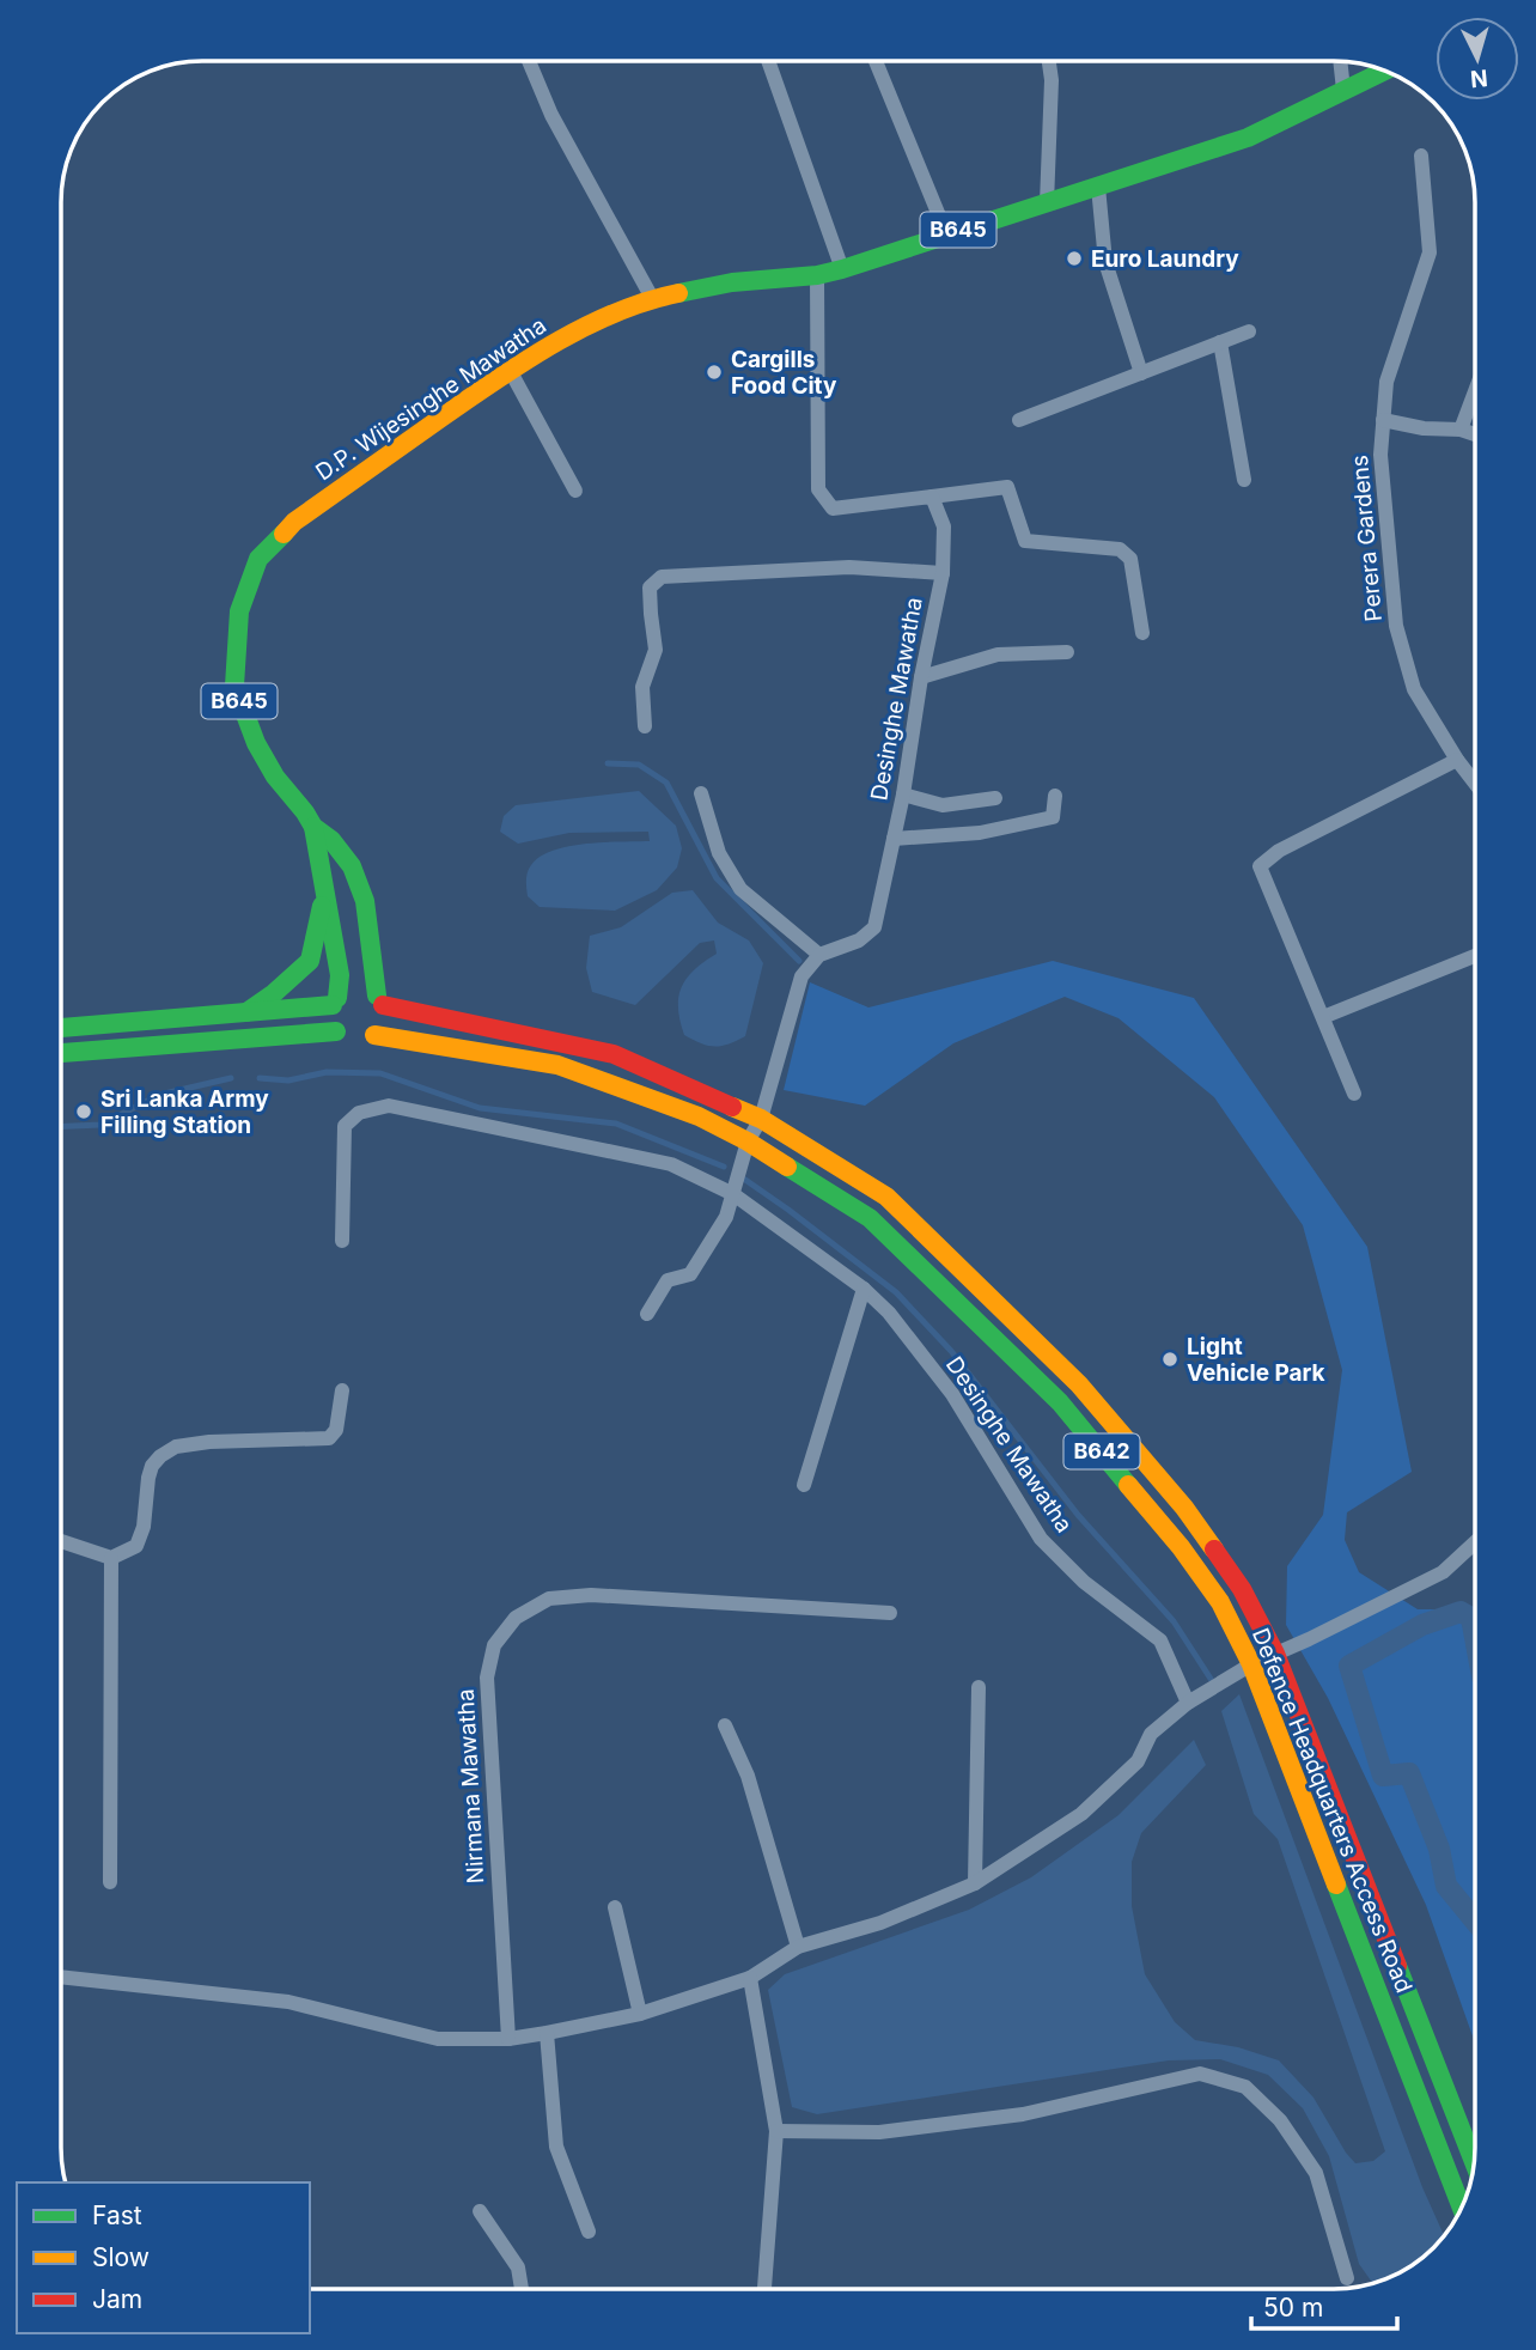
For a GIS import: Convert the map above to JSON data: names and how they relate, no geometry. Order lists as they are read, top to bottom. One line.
{"streets":{"main road":["B645","D.P. Wijesinghe Mawatha","B642","Defence Headquarters Access Road"],"street":["Perera Gardens","Desinghe Mawatha","Nirmana Mawatha"]},"crossings":[["D.P. Wijesinghe Mawatha","Defence Headquarters Access Road"]],"places":["Euro Laundry","Cargills Food City","Sri Lanka Army Filling Station","Light Vehicle Park"],"legend":["Fast","Slow","Jam"],"scale_bar":"50 m","north":"bottom"}
